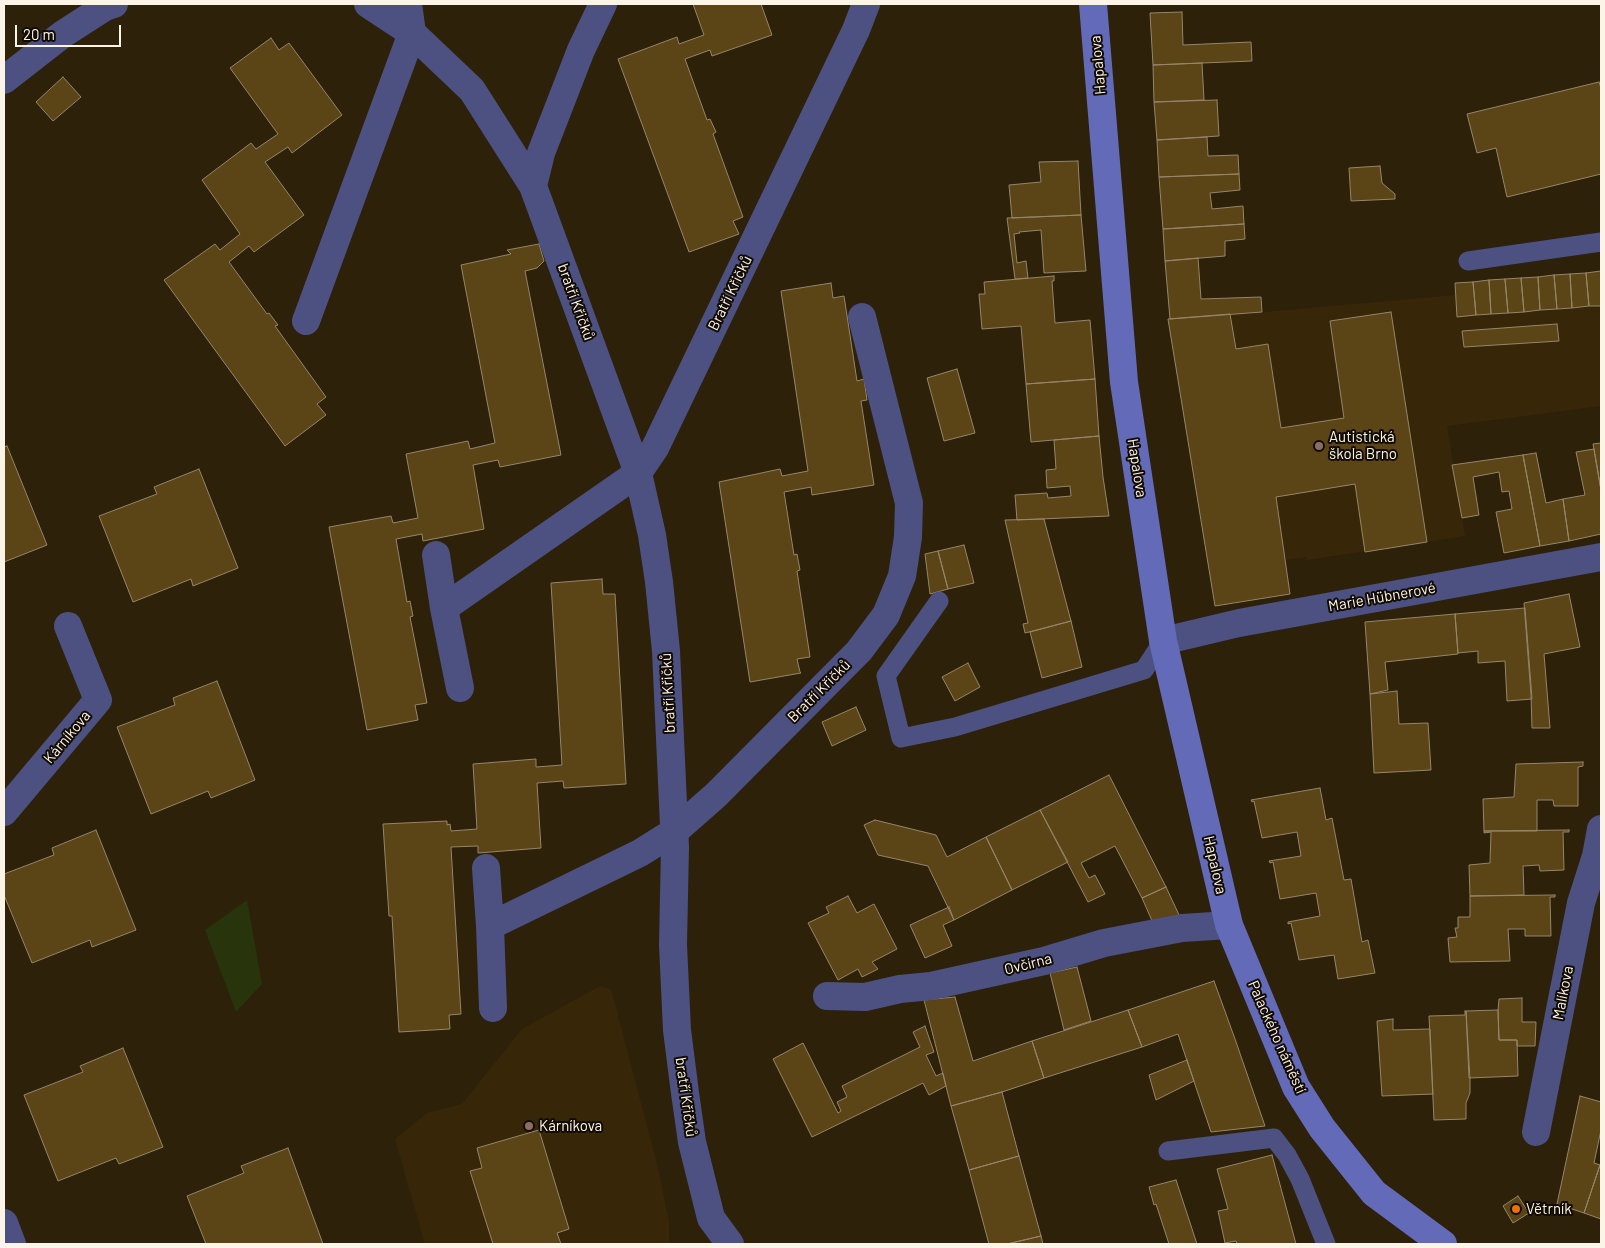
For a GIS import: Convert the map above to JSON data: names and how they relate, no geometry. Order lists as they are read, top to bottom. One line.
{"streets":{"street":["Hapalova","Bratří Křičků","bratří Křičků","Marie Hübnerové","Kárníkova","Ovčírna","Malíkova","Palackého náměstí"]},"crossings":[["Hapalova","Marie Hübnerové"],["Hapalova","Ovčírna"],["Hapalova","Palackého náměstí"],["Bratří Křičků","bratří Křičků"],["Ovčírna","Palackého náměstí"]],"places":["Autistická škola Brno","Kárníkova","Větrník"],"scale_bar":"20 m"}
